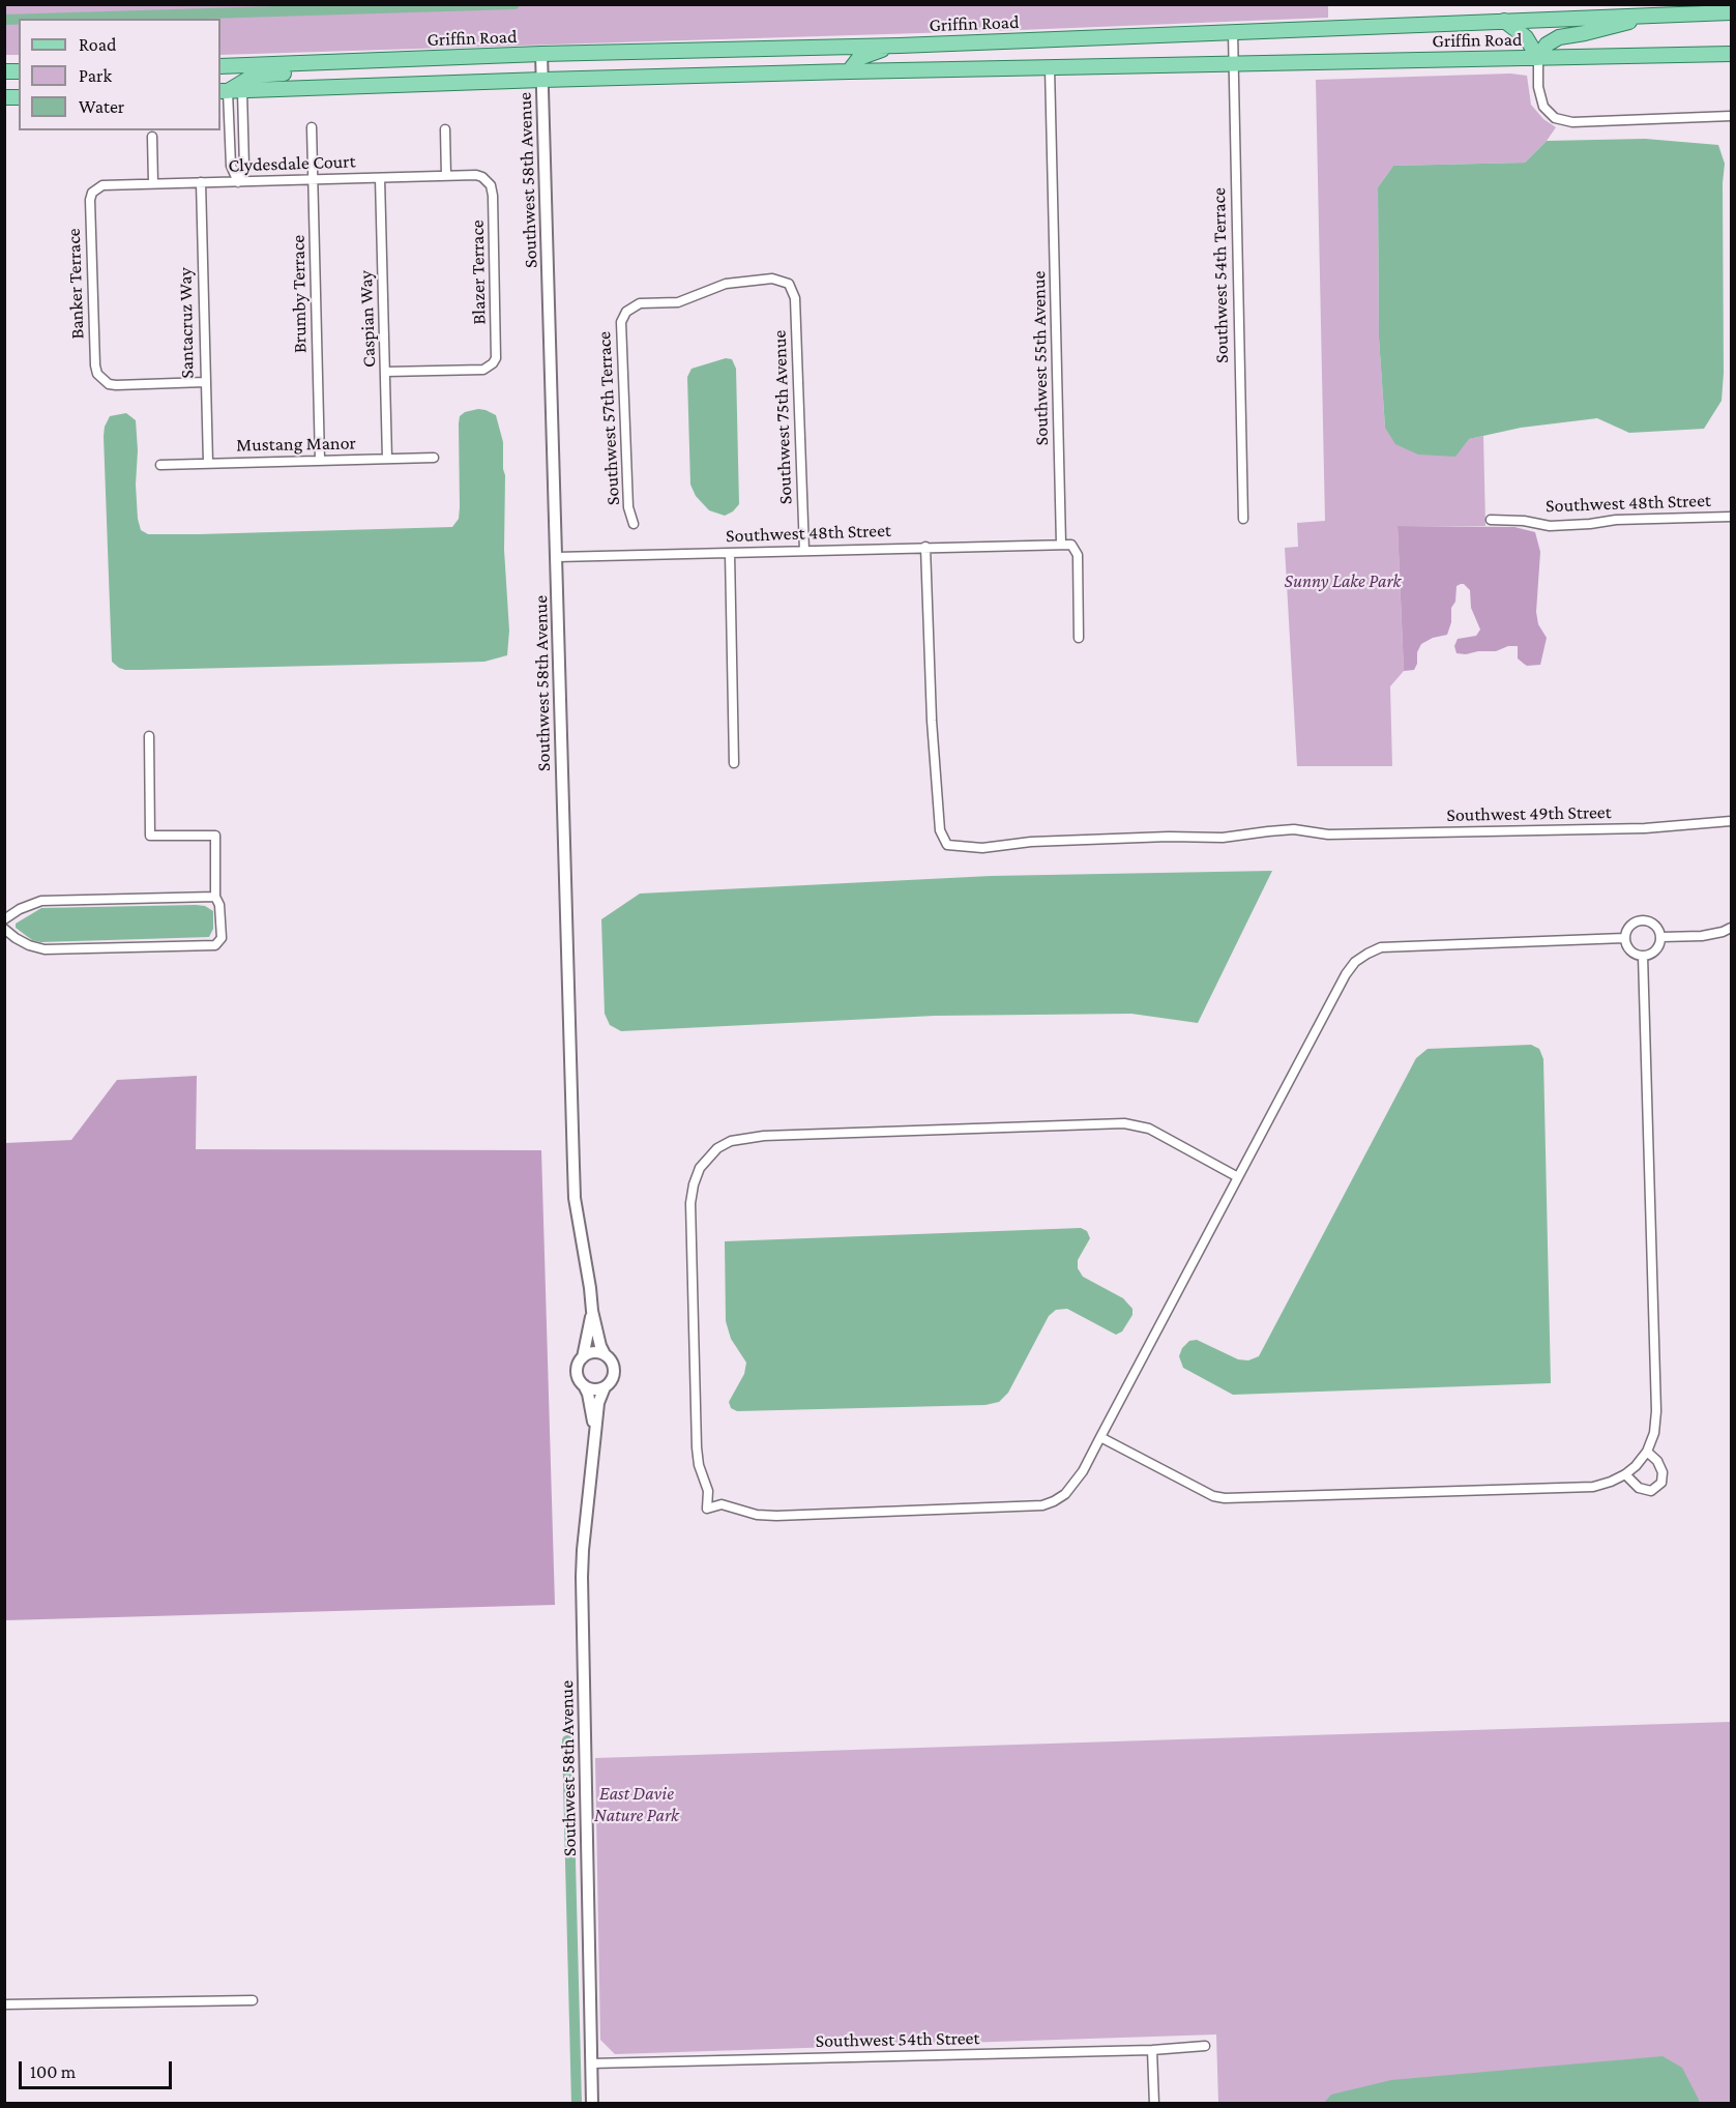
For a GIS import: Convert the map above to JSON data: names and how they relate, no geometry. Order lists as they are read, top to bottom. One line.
{"streets":{"main road":["Griffin Road"],"street":["Clydesdale Court","Southwest 58th Avenue","Blazer Terrace","Southwest 54th Terrace","Banker Terrace","Brumby Terrace","Caspian Way","Santacruz Way","Southwest 55th Avenue","Southwest 75th Avenue","Southwest 57th Terrace","Mustang Manor","Southwest 48th Street","Southwest 49th Street","Southwest 54th Street"]},"crossings":[["Griffin Road","Southwest 58th Avenue"],["Griffin Road","Southwest 54th Terrace"],["Griffin Road","Southwest 55th Avenue"],["Clydesdale Court","Blazer Terrace"],["Clydesdale Court","Banker Terrace"],["Clydesdale Court","Brumby Terrace"],["Clydesdale Court","Caspian Way"],["Clydesdale Court","Santacruz Way"],["Southwest 58th Avenue","Southwest 48th Street"],["Southwest 58th Avenue","Southwest 54th Street"],["Blazer Terrace","Caspian Way"],["Banker Terrace","Santacruz Way"],["Brumby Terrace","Mustang Manor"],["Caspian Way","Mustang Manor"],["Santacruz Way","Mustang Manor"],["Southwest 55th Avenue","Southwest 48th Street"],["Southwest 75th Avenue","Southwest 57th Terrace"],["Southwest 75th Avenue","Southwest 48th Street"],["Southwest 48th Street","Southwest 49th Street"]],"parks":["Sunny Lake Park","East Davie Nature Park"],"legend":["Road","Park","Water"],"scale_bar":"100 m"}
